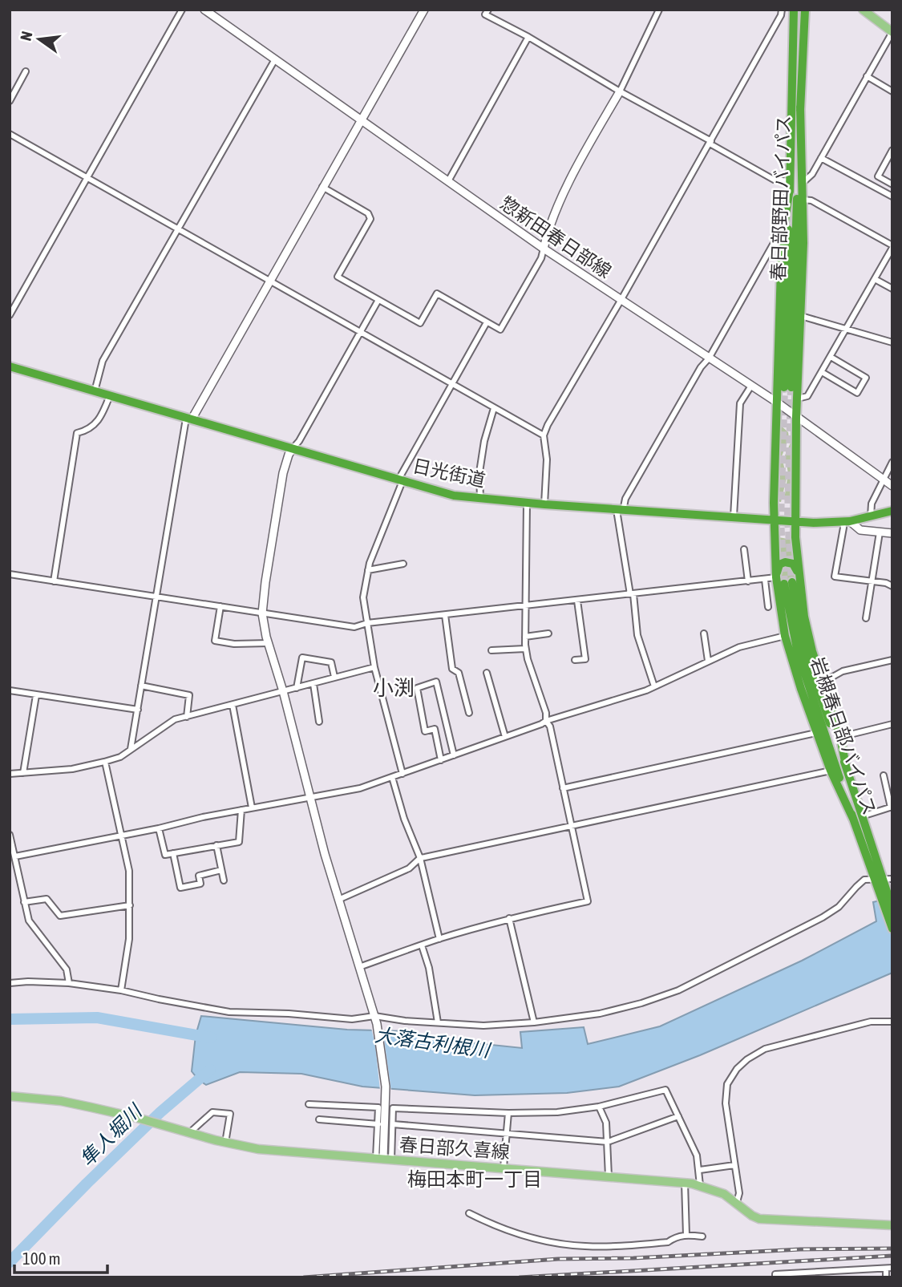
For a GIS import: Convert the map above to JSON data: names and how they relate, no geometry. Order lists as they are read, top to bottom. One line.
{"streets":{"highway":["春日部野田バイパス","日光街道","岩槻春日部バイパス"],"main road":["春日部久喜線"],"street":["惣新田春日部線"]},"districts":["小渕","梅田本町一丁目"],"water":["大落古利根川","隼人堀川"],"scale_bar":"100 m","north":"left"}
